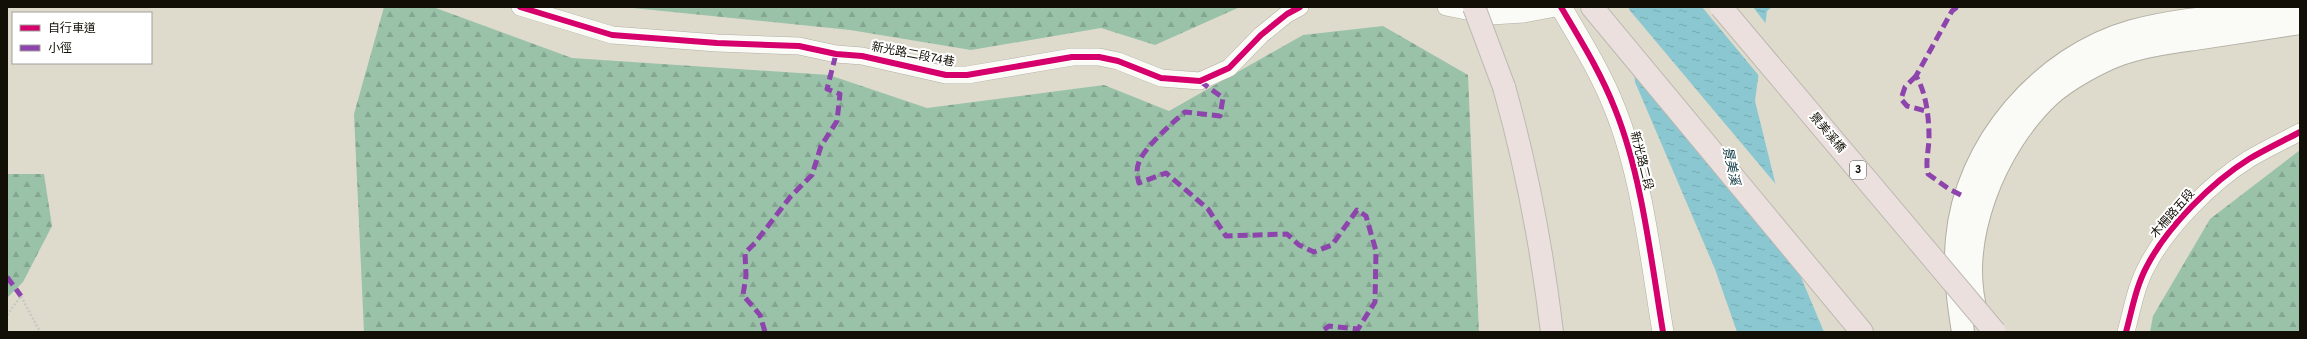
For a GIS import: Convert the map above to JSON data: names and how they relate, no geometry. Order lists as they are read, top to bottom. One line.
{"streets":{"highway":["景美溪橋","3"],"street":["新光路二段74巷","新光路二段","木柵路五段"]},"water":["景美溪"],"legend":["自行車道","小徑"]}
